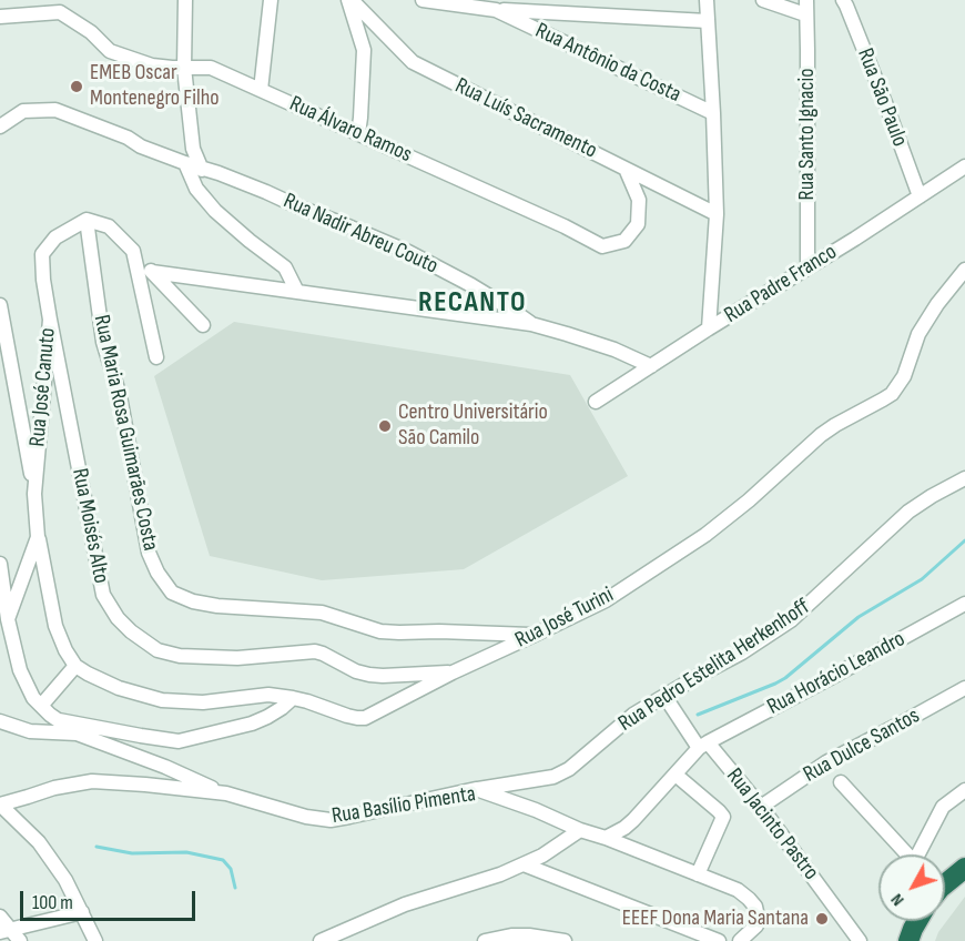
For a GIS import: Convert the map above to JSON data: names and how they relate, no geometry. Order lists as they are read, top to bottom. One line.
{"streets":{"street":["Rua Antônio da Costa","Rua São Paulo","Rua Luís Sacramento","Rua Álvaro Ramos","Rua Santo Ignacio","Rua Nadir Abreu Couto","Rua Padre Franco","Rua José Canuto","Rua Maria Rosa Guimarães Costa","Rua Moisés Alto","Rua José Turini","Rua Pedro Estelita Herkenhoff","Rua Horácio Leandro","Rua Dulce Santos","Rua Basílio Pimenta","Rua Jacinto Pastro"]},"crossings":[["Rua São Paulo","Rua Padre Franco"],["Rua Luís Sacramento","Rua Álvaro Ramos"],["Rua Santo Ignacio","Rua Padre Franco"],["Rua José Canuto","Rua Maria Rosa Guimarães Costa"],["Rua José Canuto","Rua Moisés Alto"],["Rua Maria Rosa Guimarães Costa","Rua José Turini"],["Rua Moisés Alto","Rua José Turini"],["Rua Pedro Estelita Herkenhoff","Rua Basílio Pimenta"],["Rua Pedro Estelita Herkenhoff","Rua Jacinto Pastro"],["Rua Horácio Leandro","Rua Jacinto Pastro"],["Rua Dulce Santos","Rua Jacinto Pastro"]],"districts":["RECANTO"],"places":["EMEB Oscar Montenegro Filho","Centro Universitário São Camilo","EEEF Dona Maria Santana"],"scale_bar":"100 m","north":"bottom left"}
